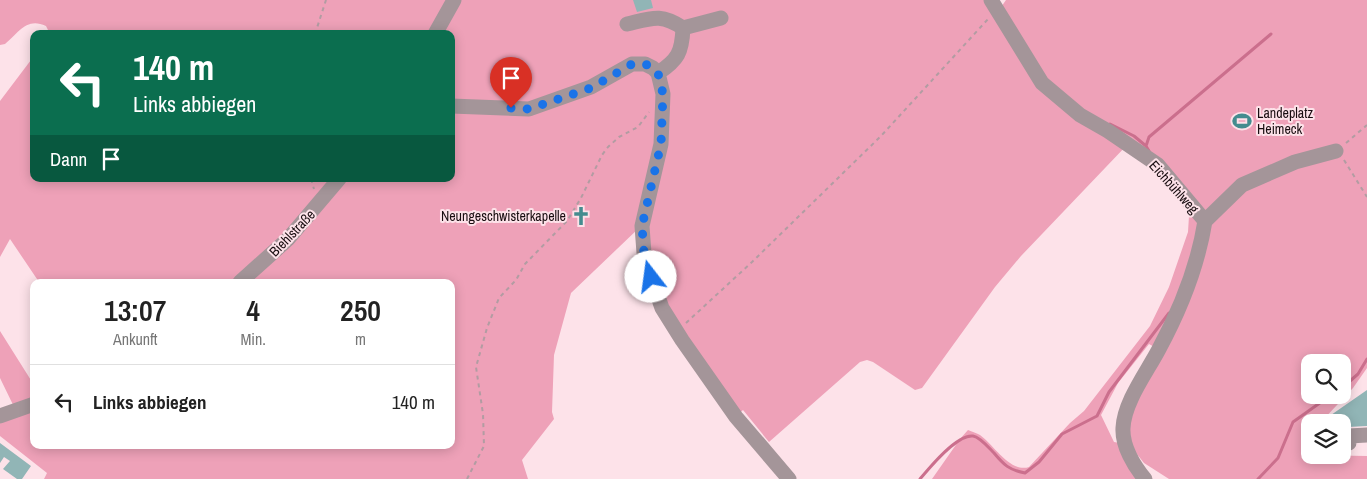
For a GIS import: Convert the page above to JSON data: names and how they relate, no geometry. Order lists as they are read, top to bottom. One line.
{"streets":{"street":["Eichbühlweg","Biehlstraße"]},"places":{"sports":["Landeplatz Heimeck"],"church":["Neungeschwisterkapelle"]},"page":{"turn":["140 m","Links abbiegen"],"then":"Dann","eta":["13:07","Ankunft","4","Min.","250","m"],"list":[{"name":"Links abbiegen","value":"140 m"}]}}
